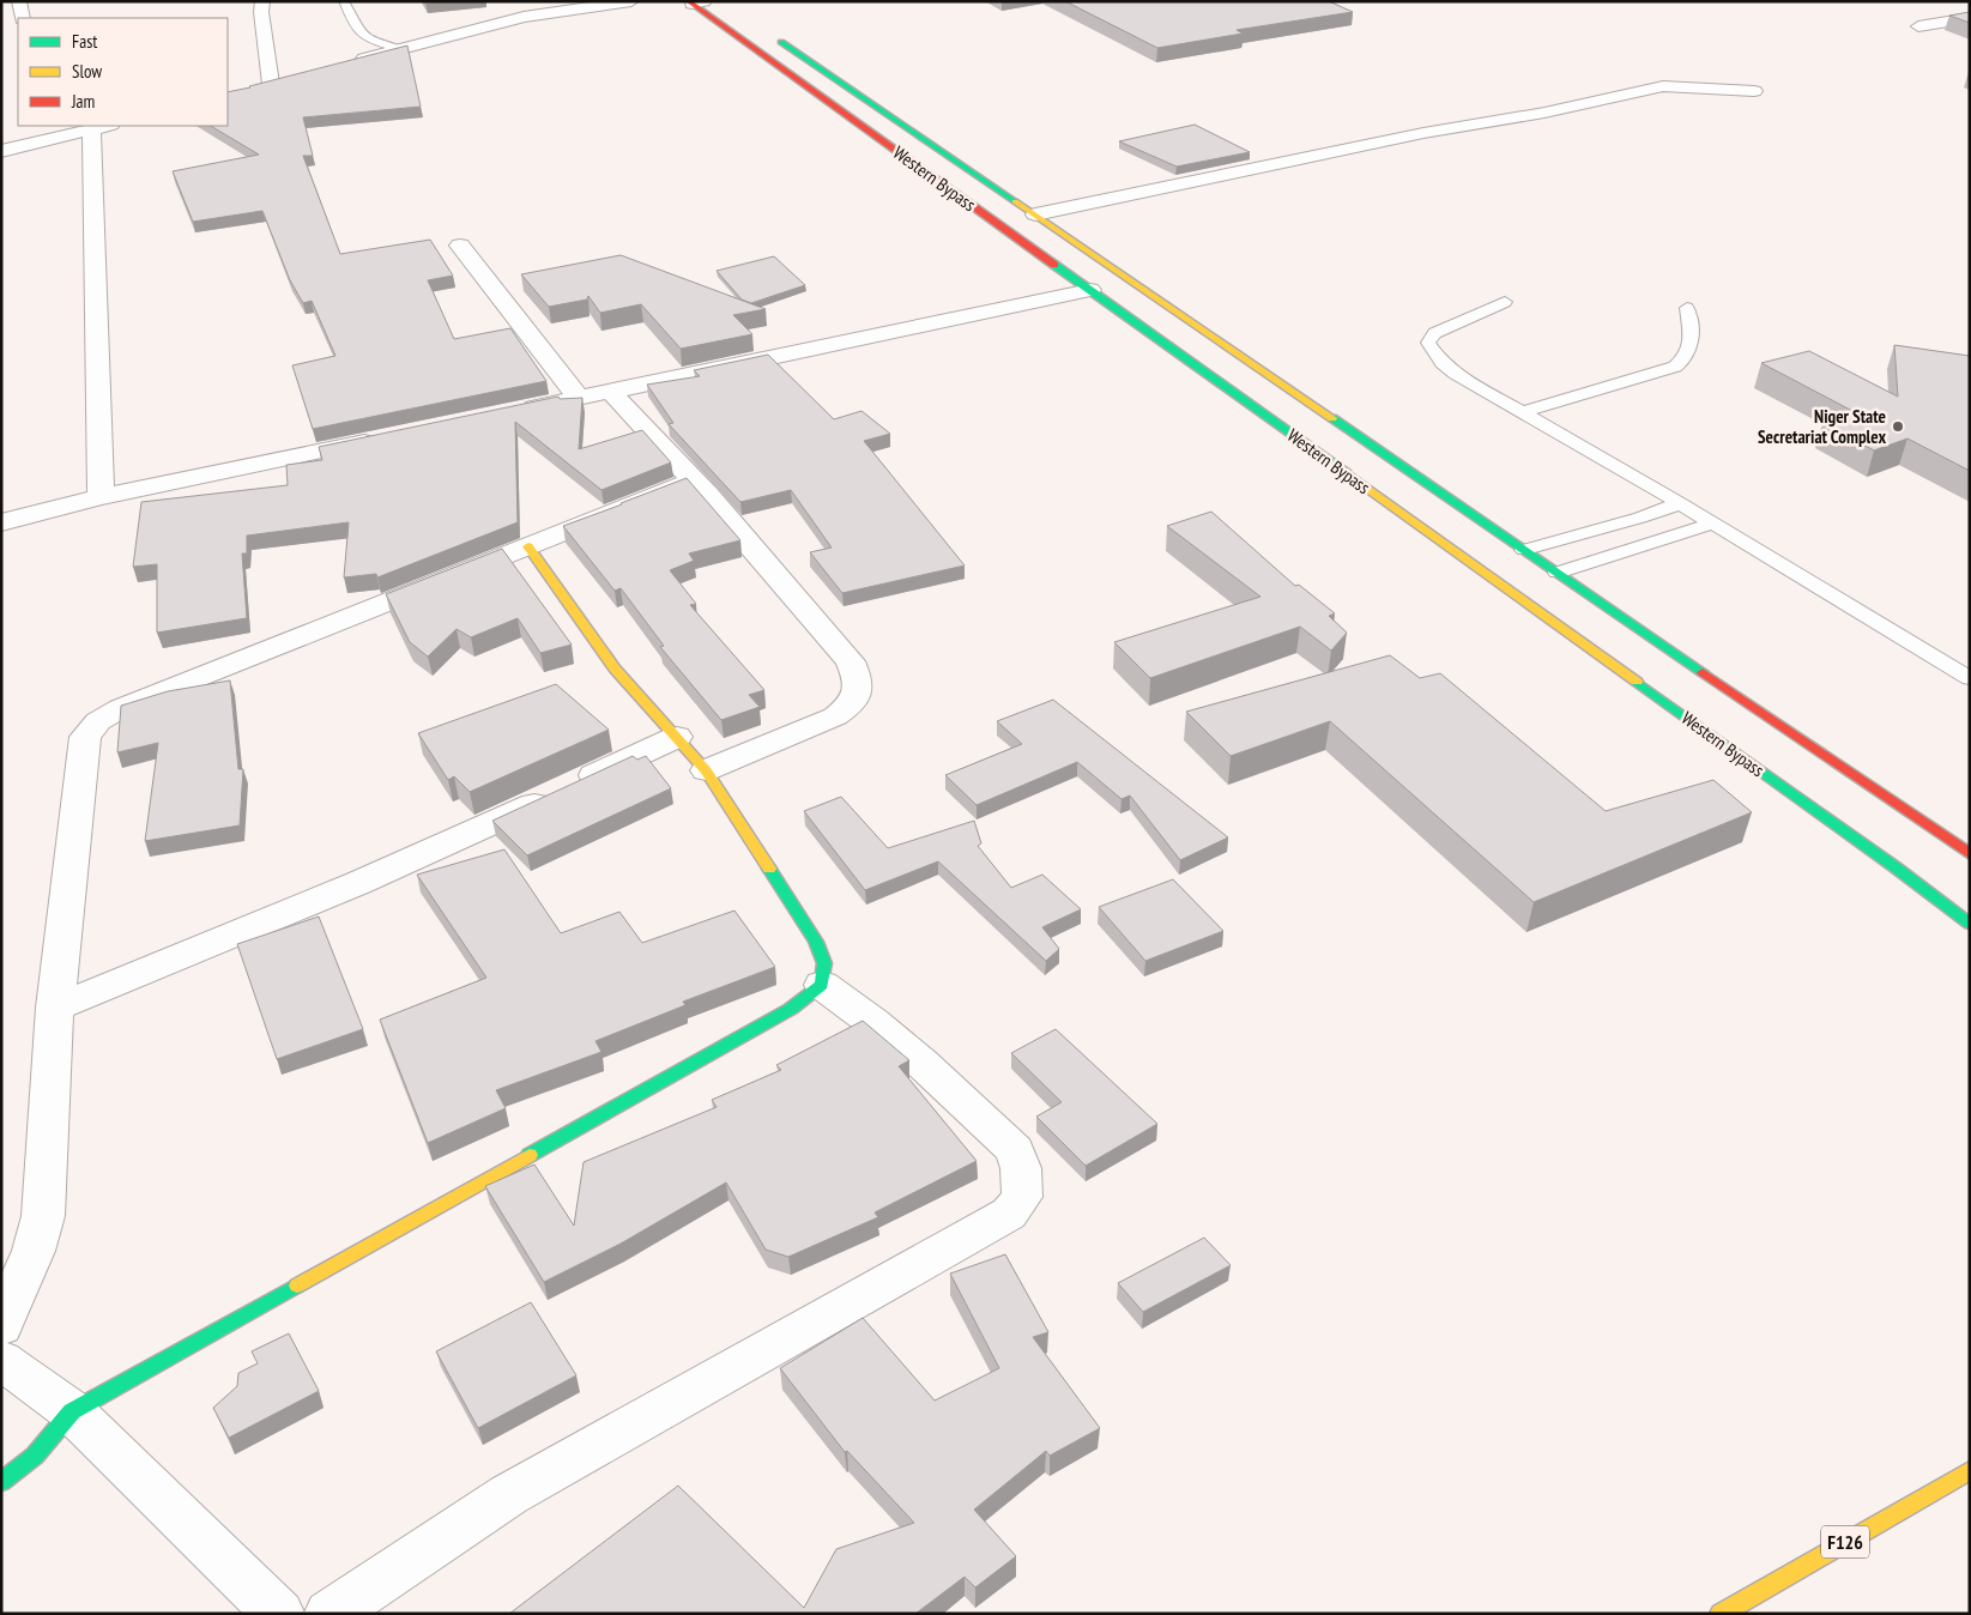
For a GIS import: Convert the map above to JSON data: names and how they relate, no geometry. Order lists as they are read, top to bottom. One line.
{"streets":{"main road":["Western Bypass","F126"]},"places":["Niger State Secretariat Complex"],"legend":["Fast","Slow","Jam"]}
